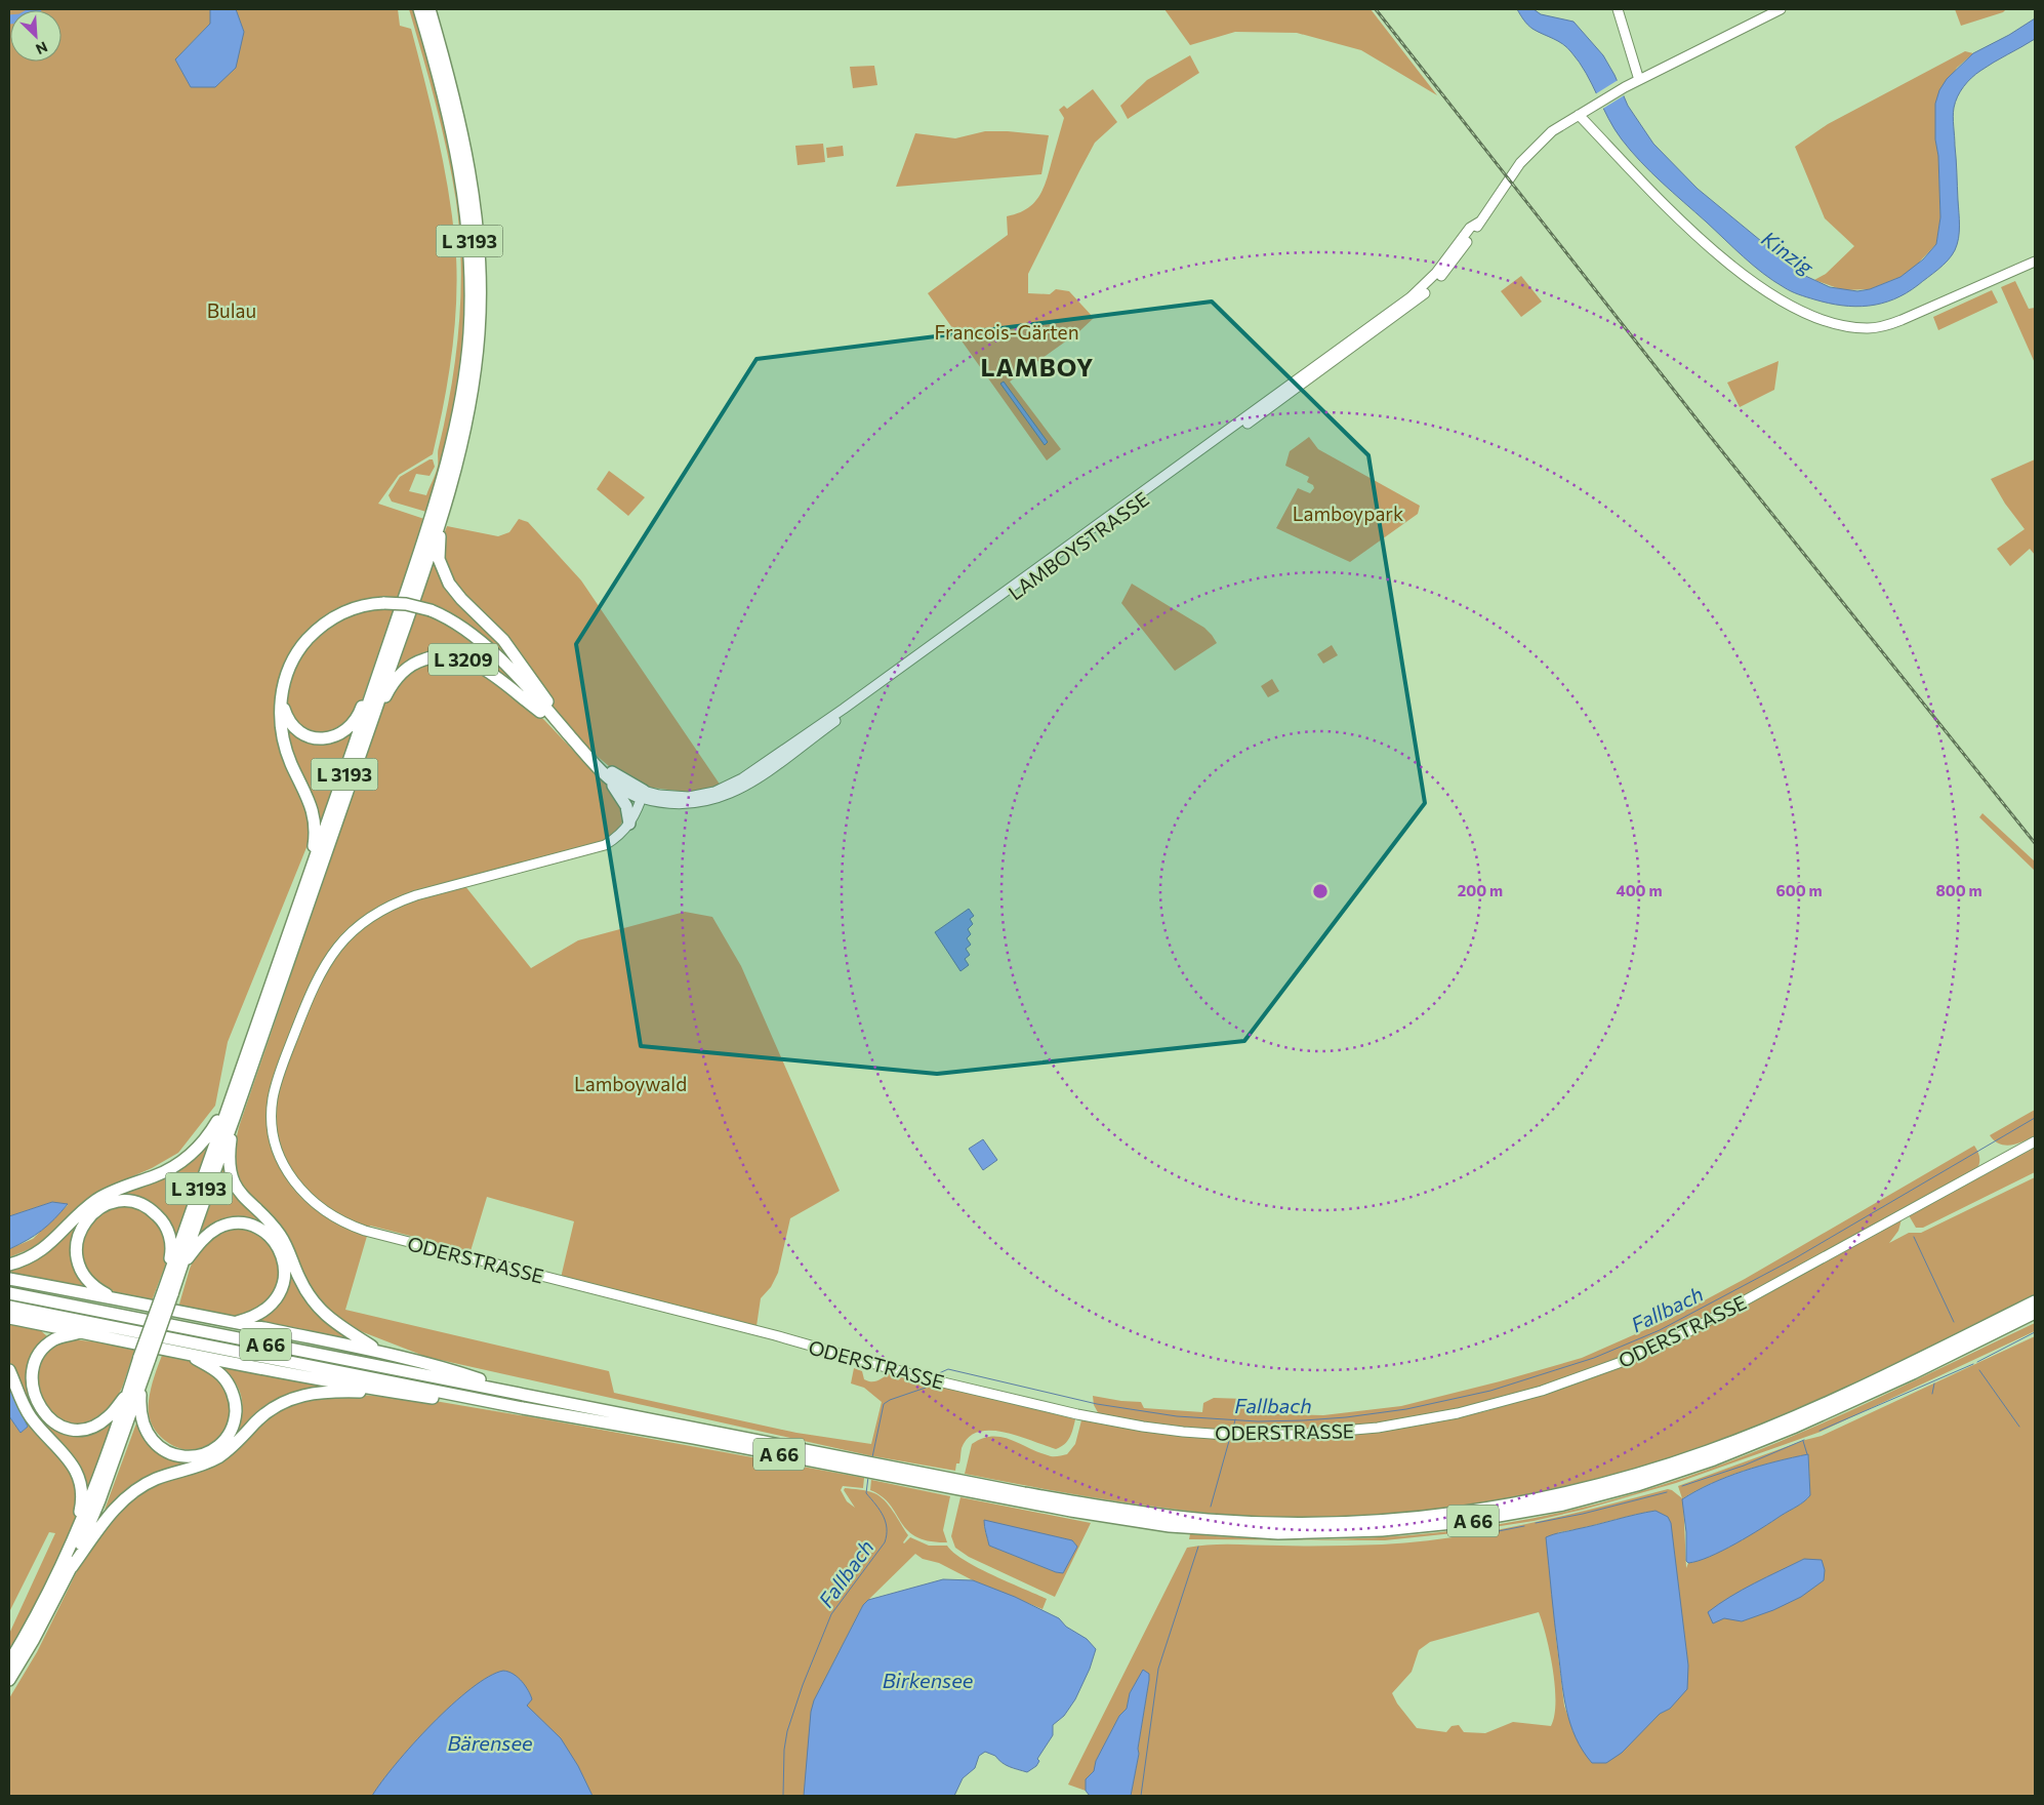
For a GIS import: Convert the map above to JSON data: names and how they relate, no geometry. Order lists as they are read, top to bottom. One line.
{"streets":{"highway":["L 3193","L 3209","A 66"],"street":["LAMBOYSTRASSE","ODERSTRASSE"]},"crossings":[["L 3193","L 3209"],["LAMBOYSTRASSE","L 3209"],["LAMBOYSTRASSE","ODERSTRASSE"],["L 3209","ODERSTRASSE"]],"districts":["LAMBOY"],"water":["Kinzig","Fallbach","Birkensee","Bärensee"],"parks":["Bulau","Francois-Gärten","Lamboypark","Lamboywald"],"north":"bottom right","rings":["200 m","400 m","600 m","800 m"]}
